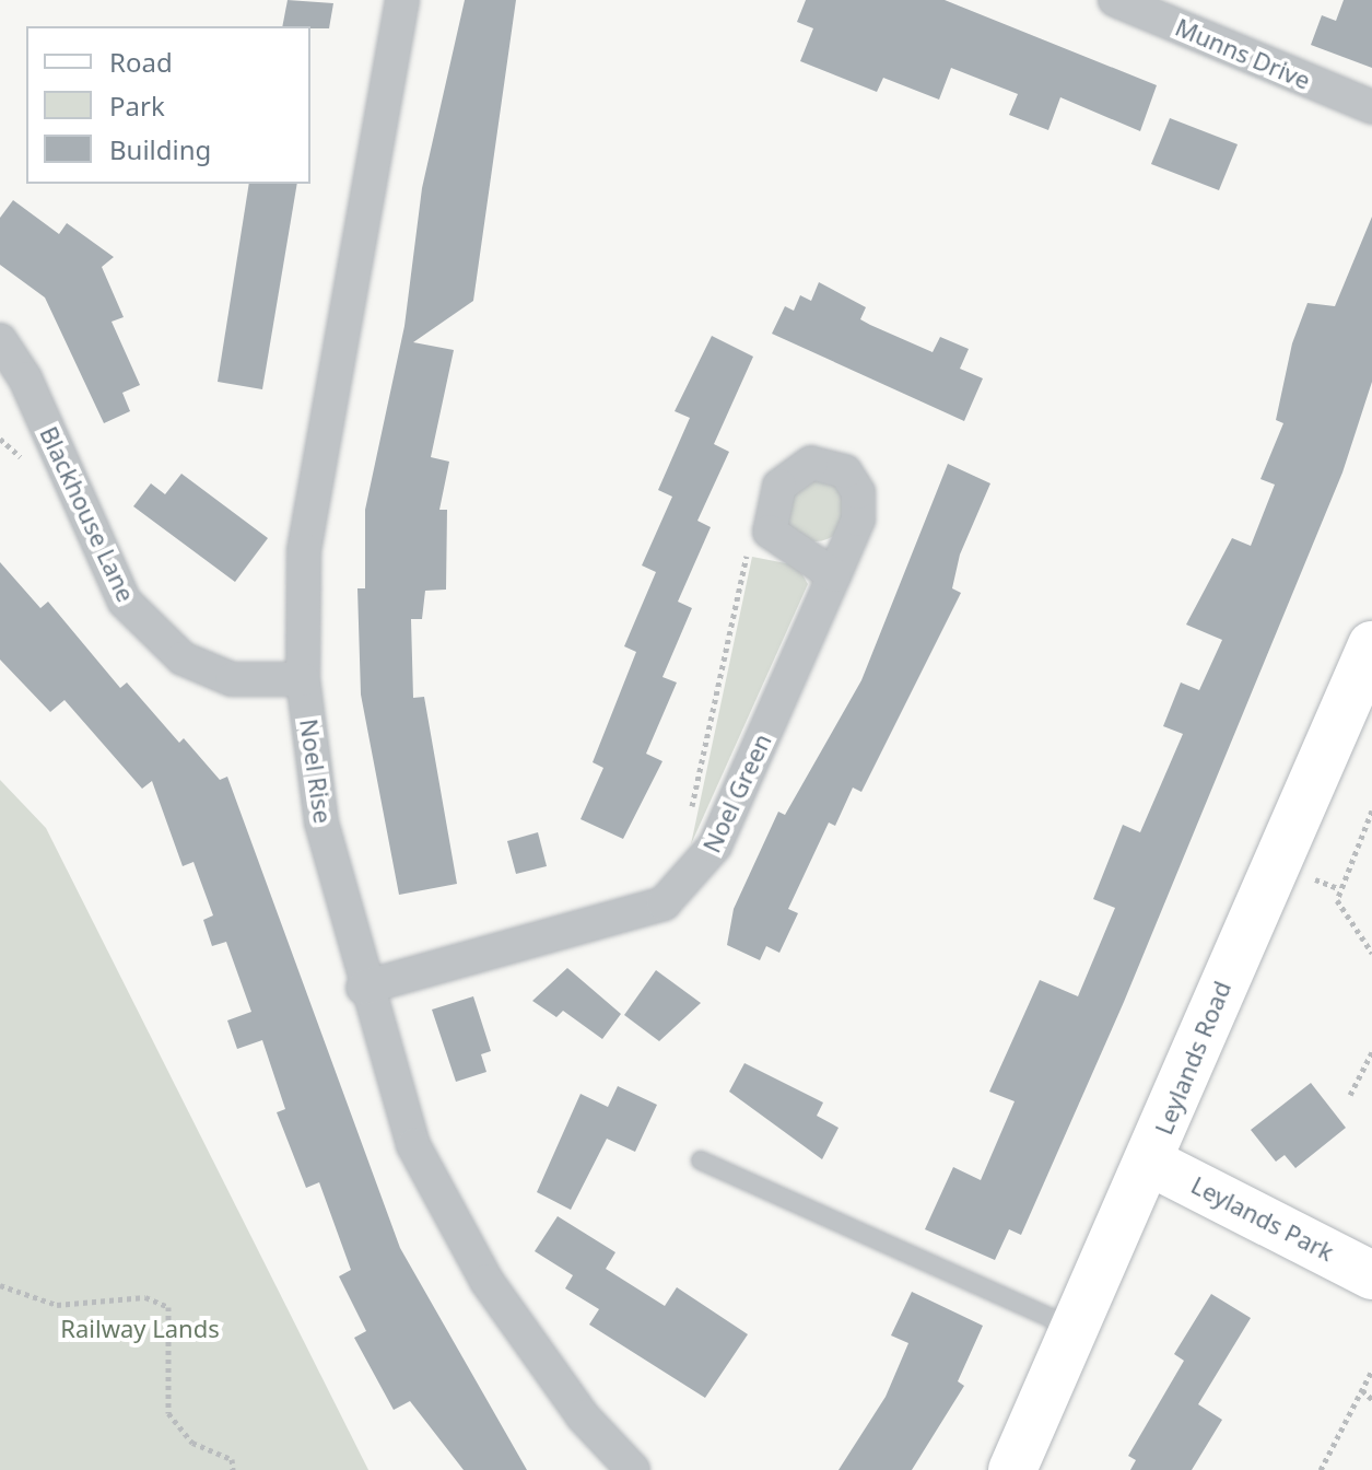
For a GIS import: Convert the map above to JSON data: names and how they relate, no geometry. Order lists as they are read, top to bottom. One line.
{"streets":{"street":["Munns Drive","Blackhouse Lane","Noel Rise","Noel Green","Leylands Road","Leylands Park"]},"crossings":[["Blackhouse Lane","Noel Rise"],["Noel Rise","Noel Green"],["Leylands Road","Leylands Park"]],"parks":["Railway Lands"],"legend":["Road","Park","Building"]}
